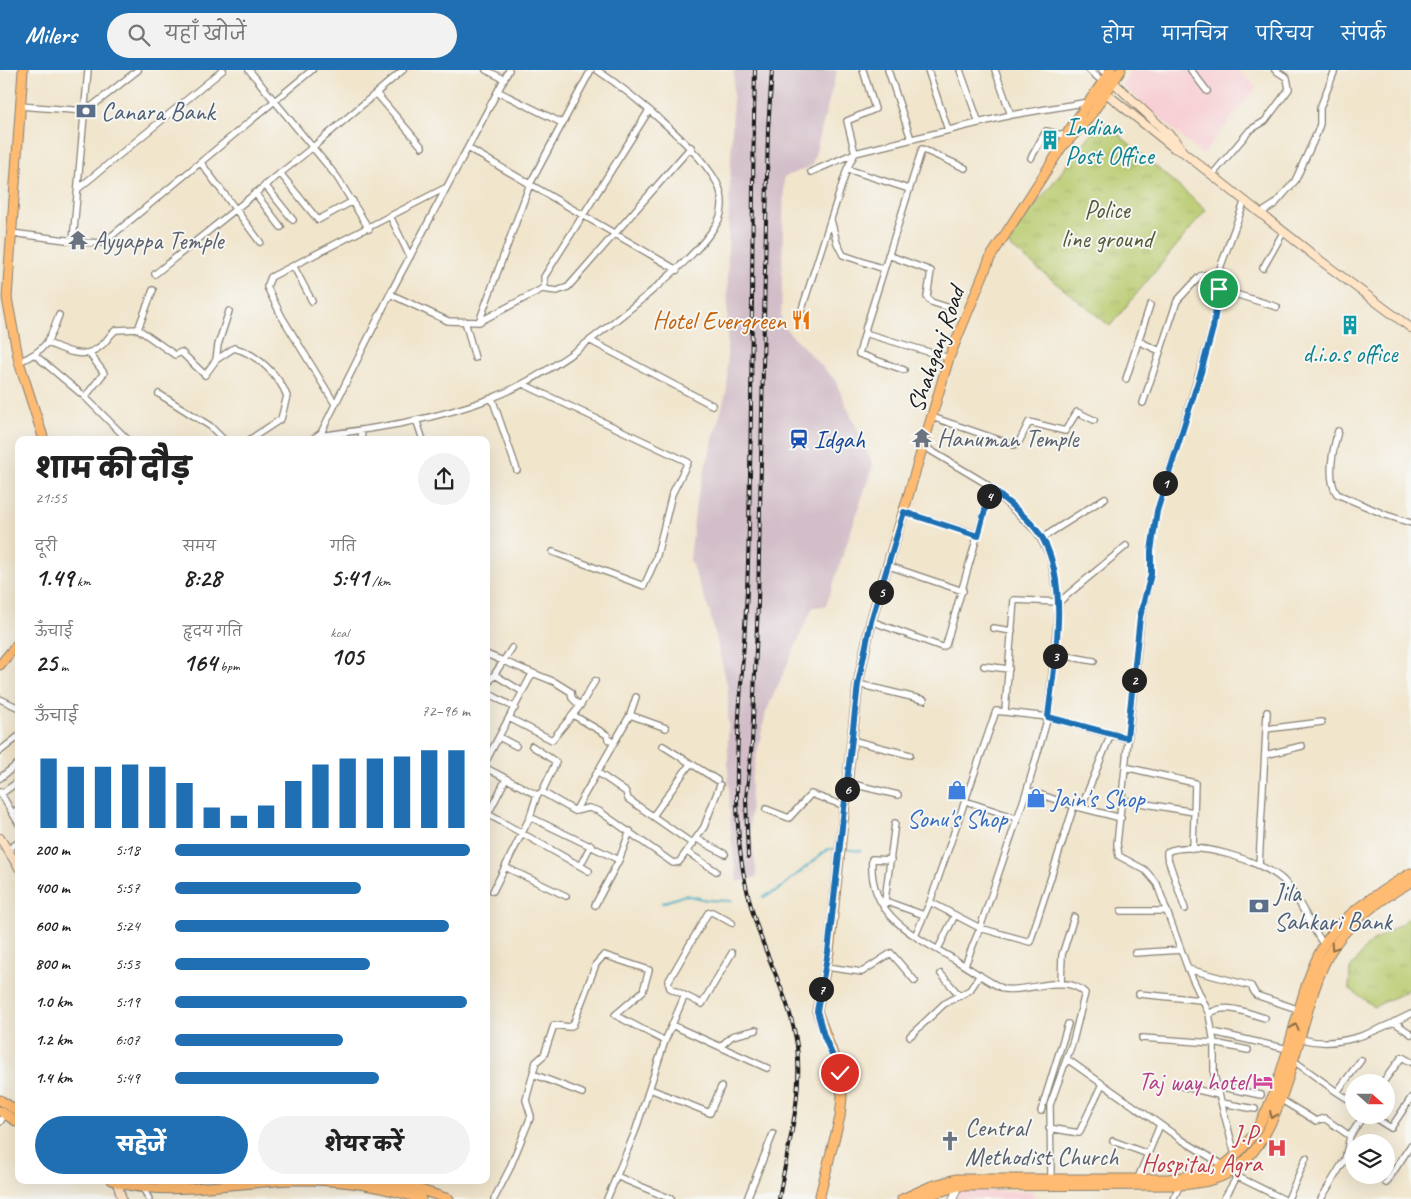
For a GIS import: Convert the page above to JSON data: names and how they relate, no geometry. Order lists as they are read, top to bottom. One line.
{"streets":{"main road":["Shahganj Road"]},"parks":["Police line ground"],"places":{"bank":["Canara Bank","Jila Sahkari Bank"],"building":["Indian Post Office","d.i.o.s office"],"temple":["Ayyappa Temple","Hanuman Temple"],"restaurant":["Hotel Evergreen"],"station":["Idgah"],"shop":["Sonu's Shop","Jain's Shop"],"hotel":["Taj way hotel"],"church":["Central Methodist Church"],"hospital":["J.P. Hospital, Agra"]},"north":"right","page":{"header":"Milers","search":"यहाँ खोजें","nav":["होम","मानचित्र","परिचय","संपर्क"],"heading":["शाम की दौड़","21:55"],"pins":["1","4","5","3","2","6","7"],"stats":[["दूरी","1.49 km"],["समय","8:28"],["गति","5:41 /km"],["ऊँचाई","25 m"],["हृदय गति","164 bpm"],["kcal","105"]],"chart":["ऊँचाई","72–96 m"],"list":[{"name":"200 m","note":"5:18"},{"name":"400 m","note":"5:57"},{"name":"600 m","note":"5:24"},{"name":"800 m","note":"5:53"},{"name":"1.0 km","note":"5:19"},{"name":"1.2 km","note":"6:07"},{"name":"1.4 km","note":"5:49"}],"buttons":["सहेजें","शेयर करें"]}}
